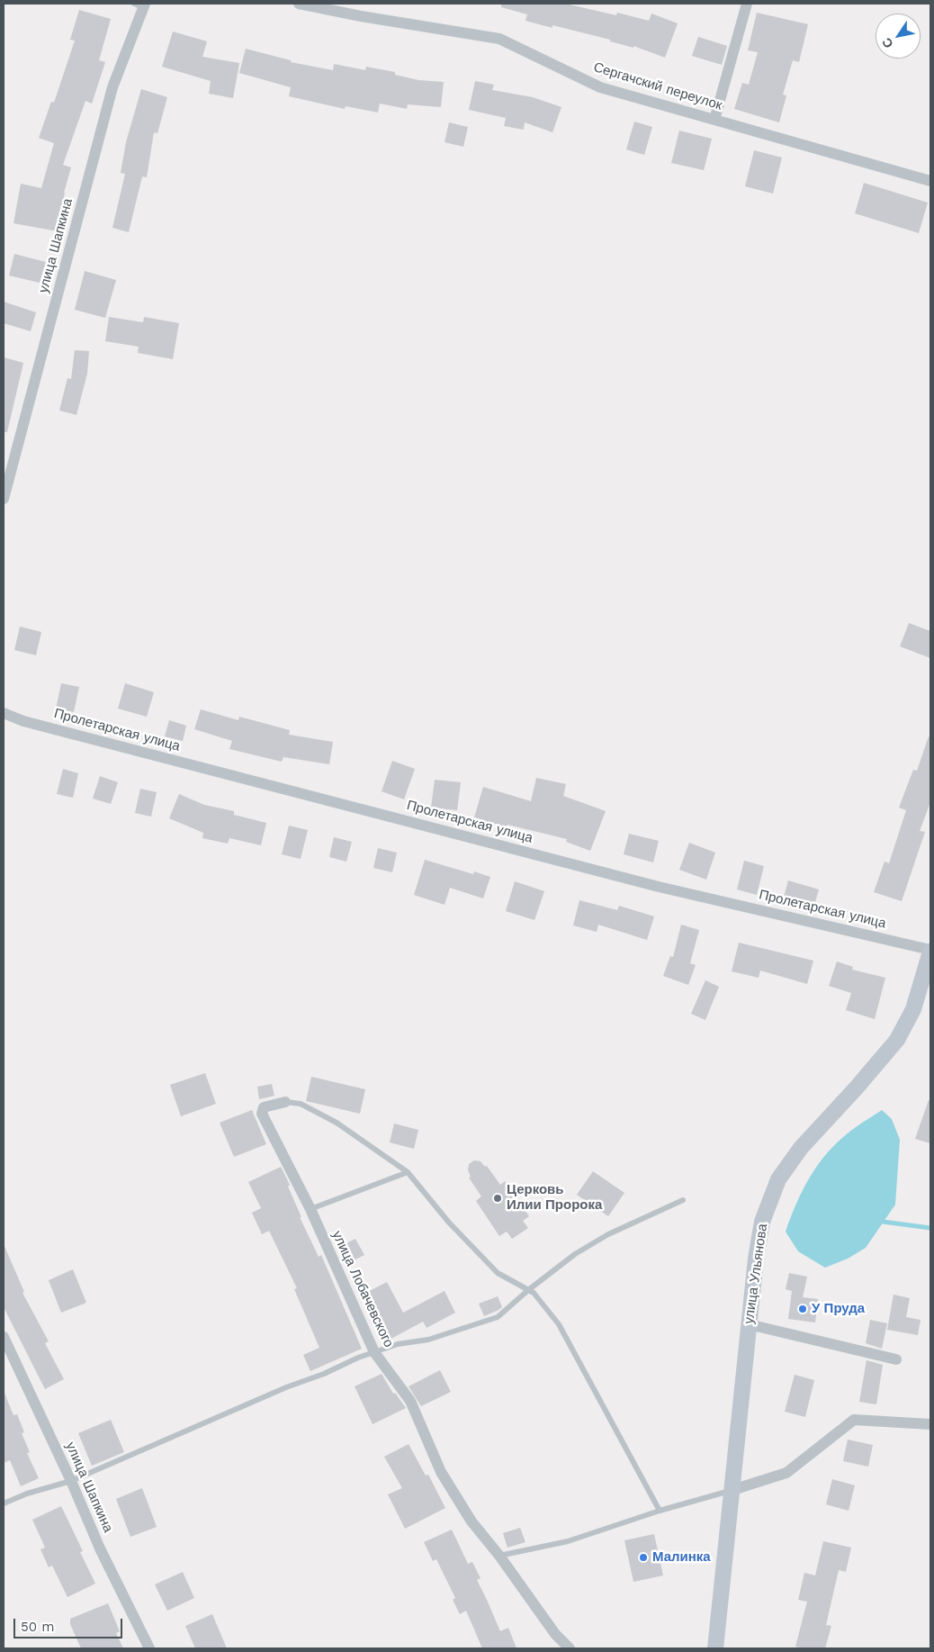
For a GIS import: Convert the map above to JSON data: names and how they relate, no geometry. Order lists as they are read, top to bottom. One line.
{"streets":{"main road":["улица Ульянова"],"street":["Сергачский переулок","улица Шапкина","Пролетарская улица","улица Лобачевского"]},"crossings":[["Пролетарская улица","улица Ульянова"]],"places":["Церковь Илии Пророка","У Пруда","Малинка"],"scale_bar":"50 m","north":"bottom left"}
